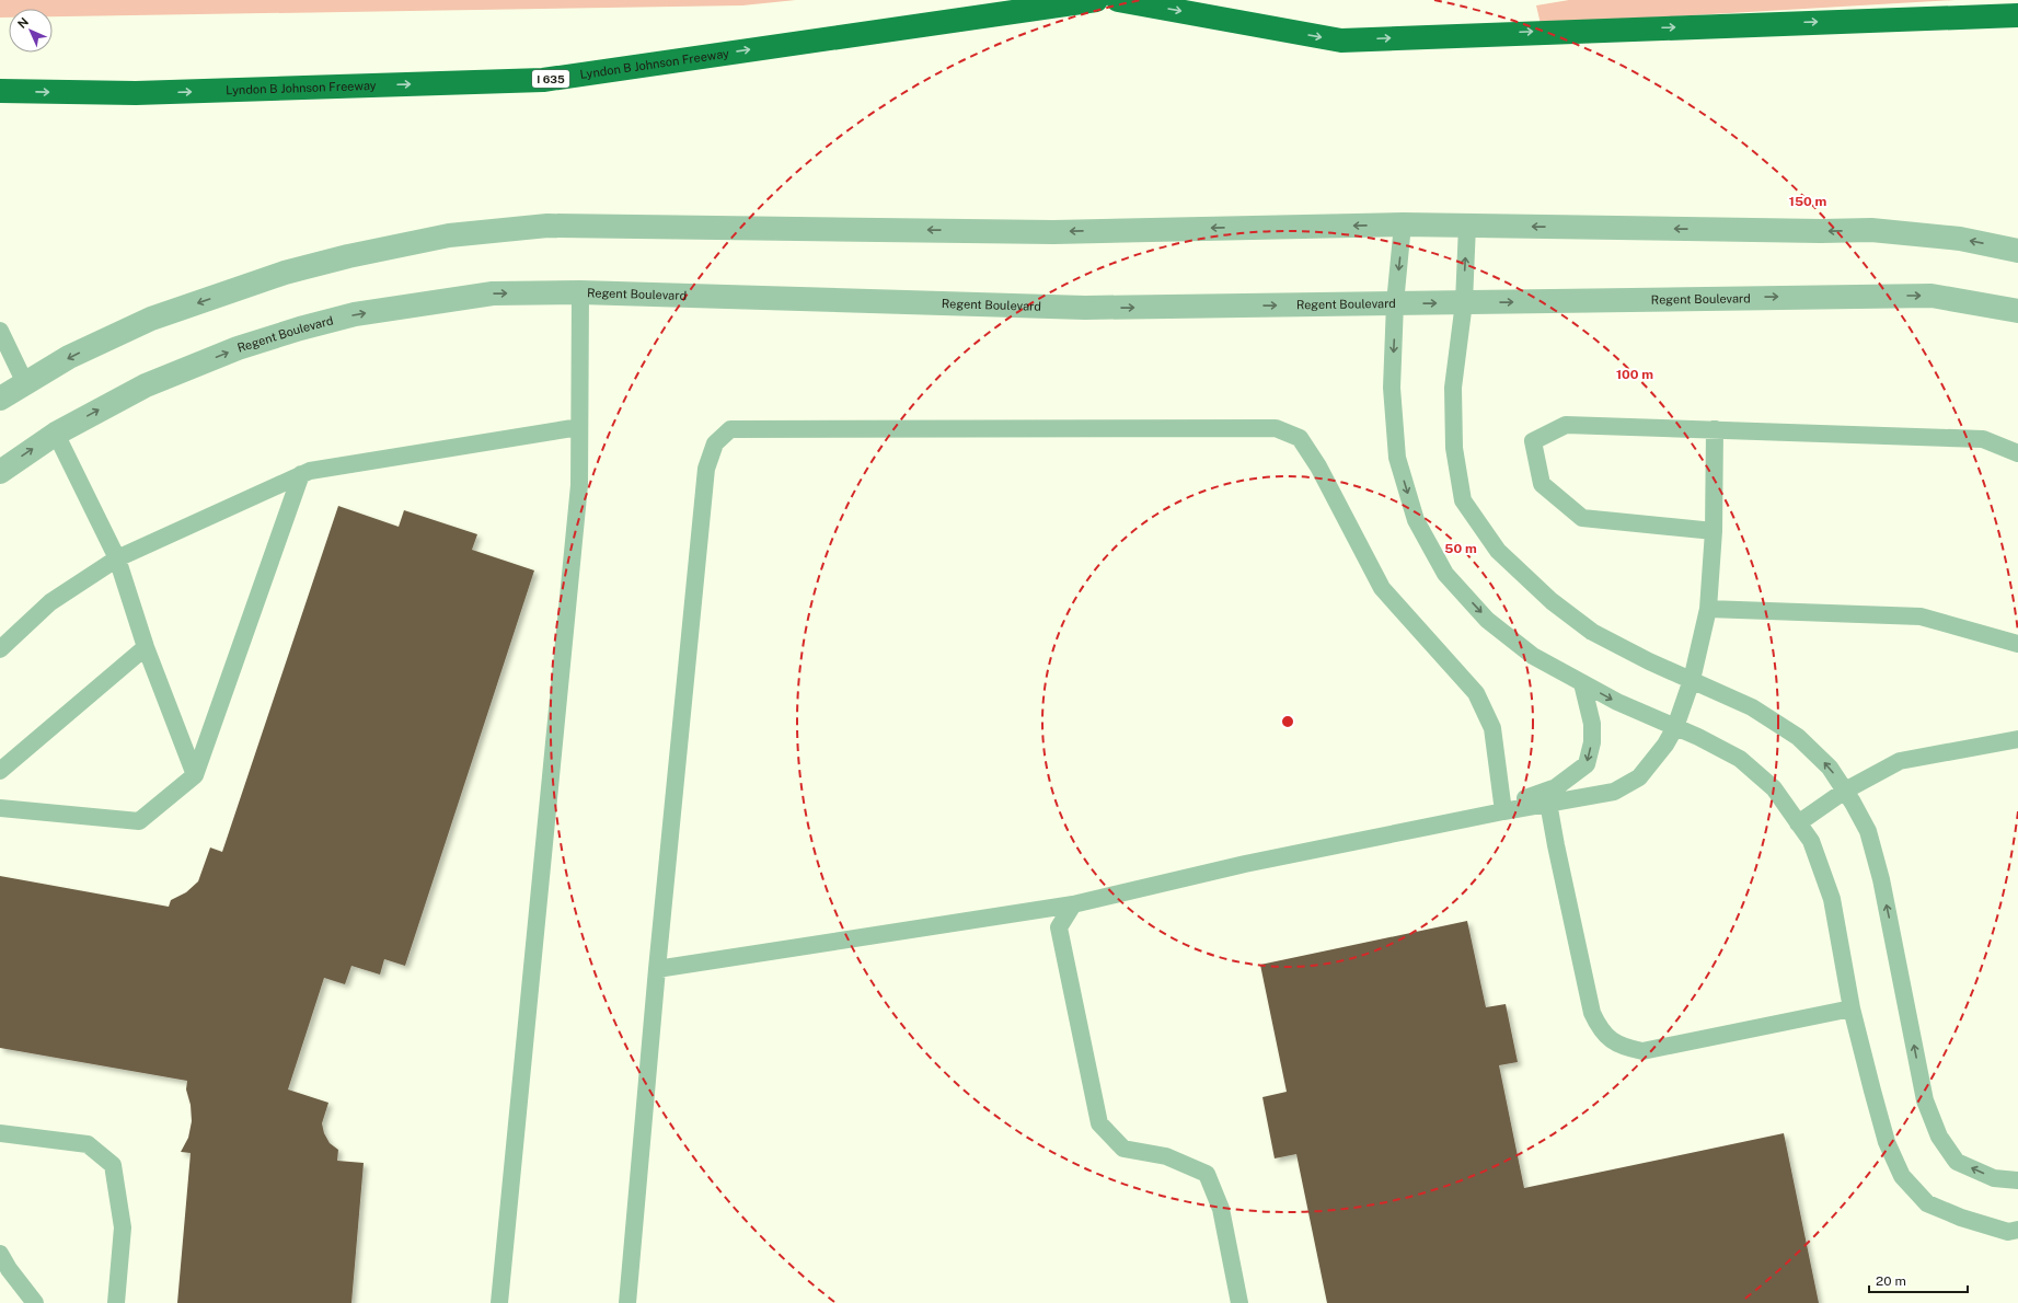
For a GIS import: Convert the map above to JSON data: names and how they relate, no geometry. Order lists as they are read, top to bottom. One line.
{"streets":{"highway":["Lyndon B Johnson Freeway","I 635"],"street":["Regent Boulevard"]},"one_way":["Lyndon B Johnson Freeway"],"scale_bar":"20 m","north":"top left","rings":["150 m","100 m","50 m"]}
